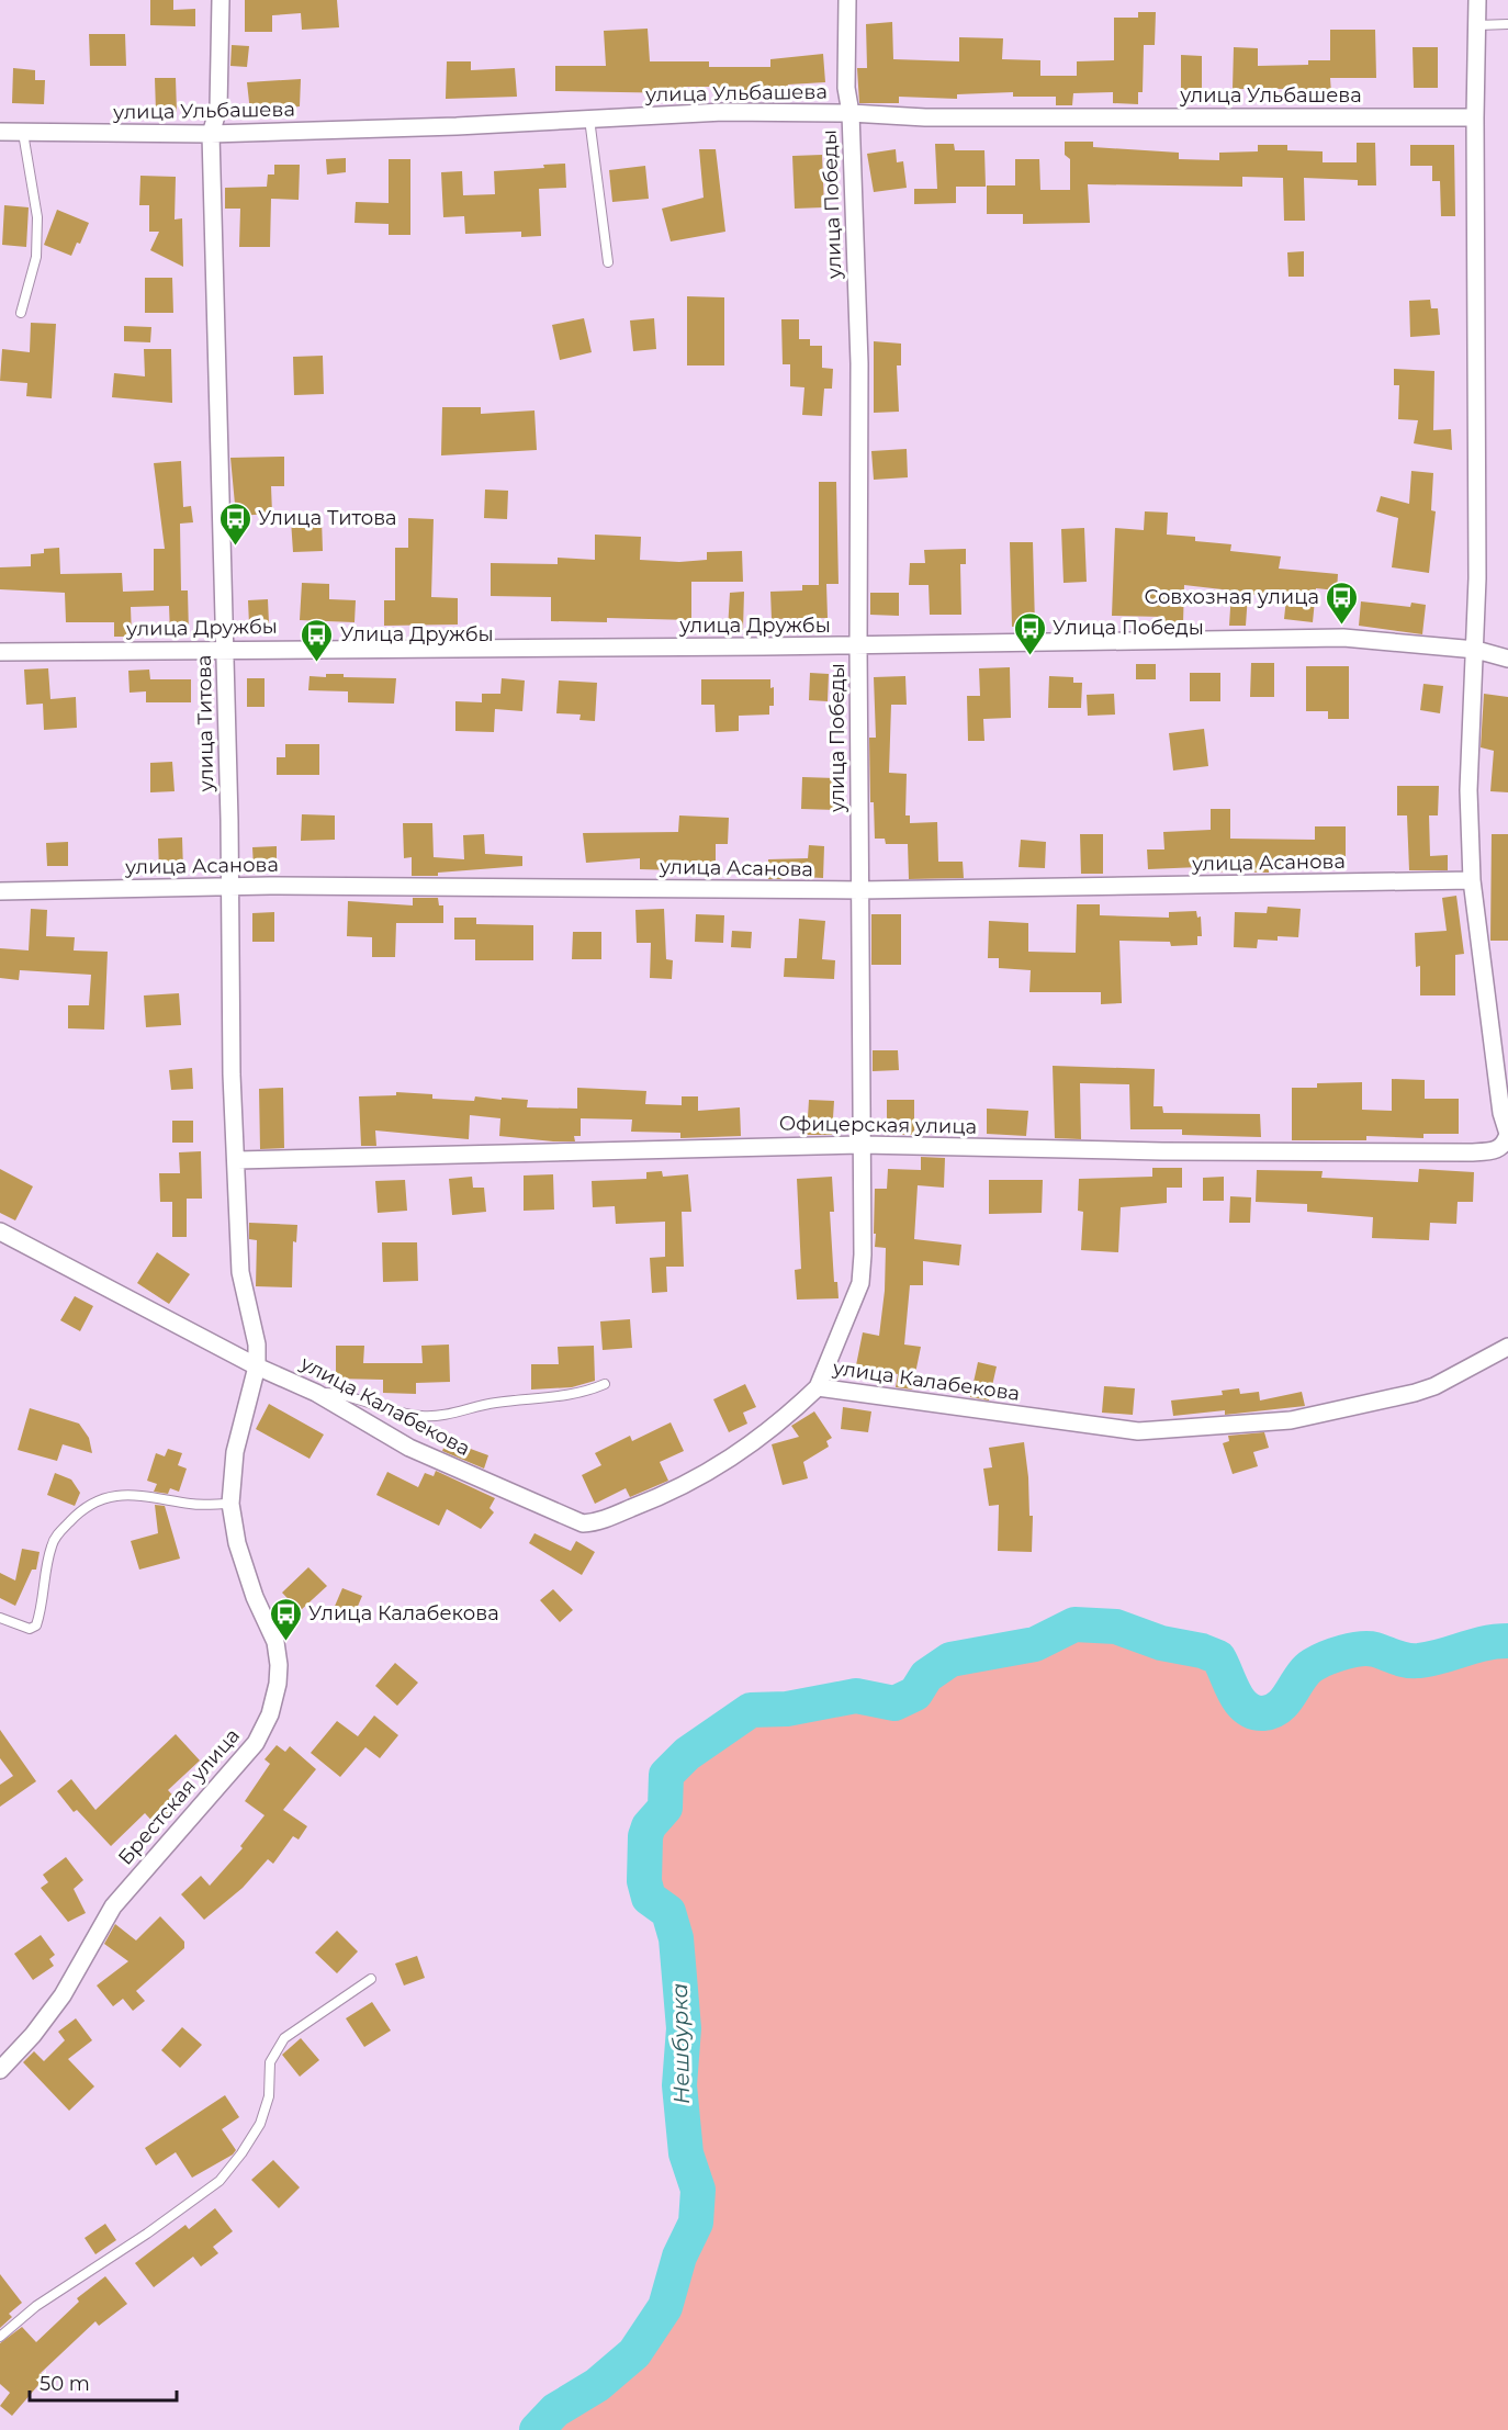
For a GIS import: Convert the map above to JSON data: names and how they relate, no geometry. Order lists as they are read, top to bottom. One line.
{"streets":{"street":["улица Ульбашева","улица Победы","улица Дружбы","улица Титова","улица Асанова","Офицерская улица","улица Калабекова","Брестская улица"]},"crossings":[["улица Ульбашева","улица Победы"],["улица Ульбашева","улица Титова"],["улица Победы","улица Дружбы"],["улица Победы","улица Асанова"],["улица Победы","Офицерская улица"],["улица Победы","улица Калабекова"],["улица Дружбы","улица Титова"],["улица Титова","улица Асанова"],["улица Титова","Офицерская улица"],["улица Титова","улица Калабекова"],["улица Титова","Брестская улица"],["улица Калабекова","Брестская улица"]],"water":["Нешбурка"],"places":{"bus stop":["Улица Титова","Совхозная улица","Улица Победы","Улица Дружбы","Улица Калабекова"]},"scale_bar":"50 m"}
